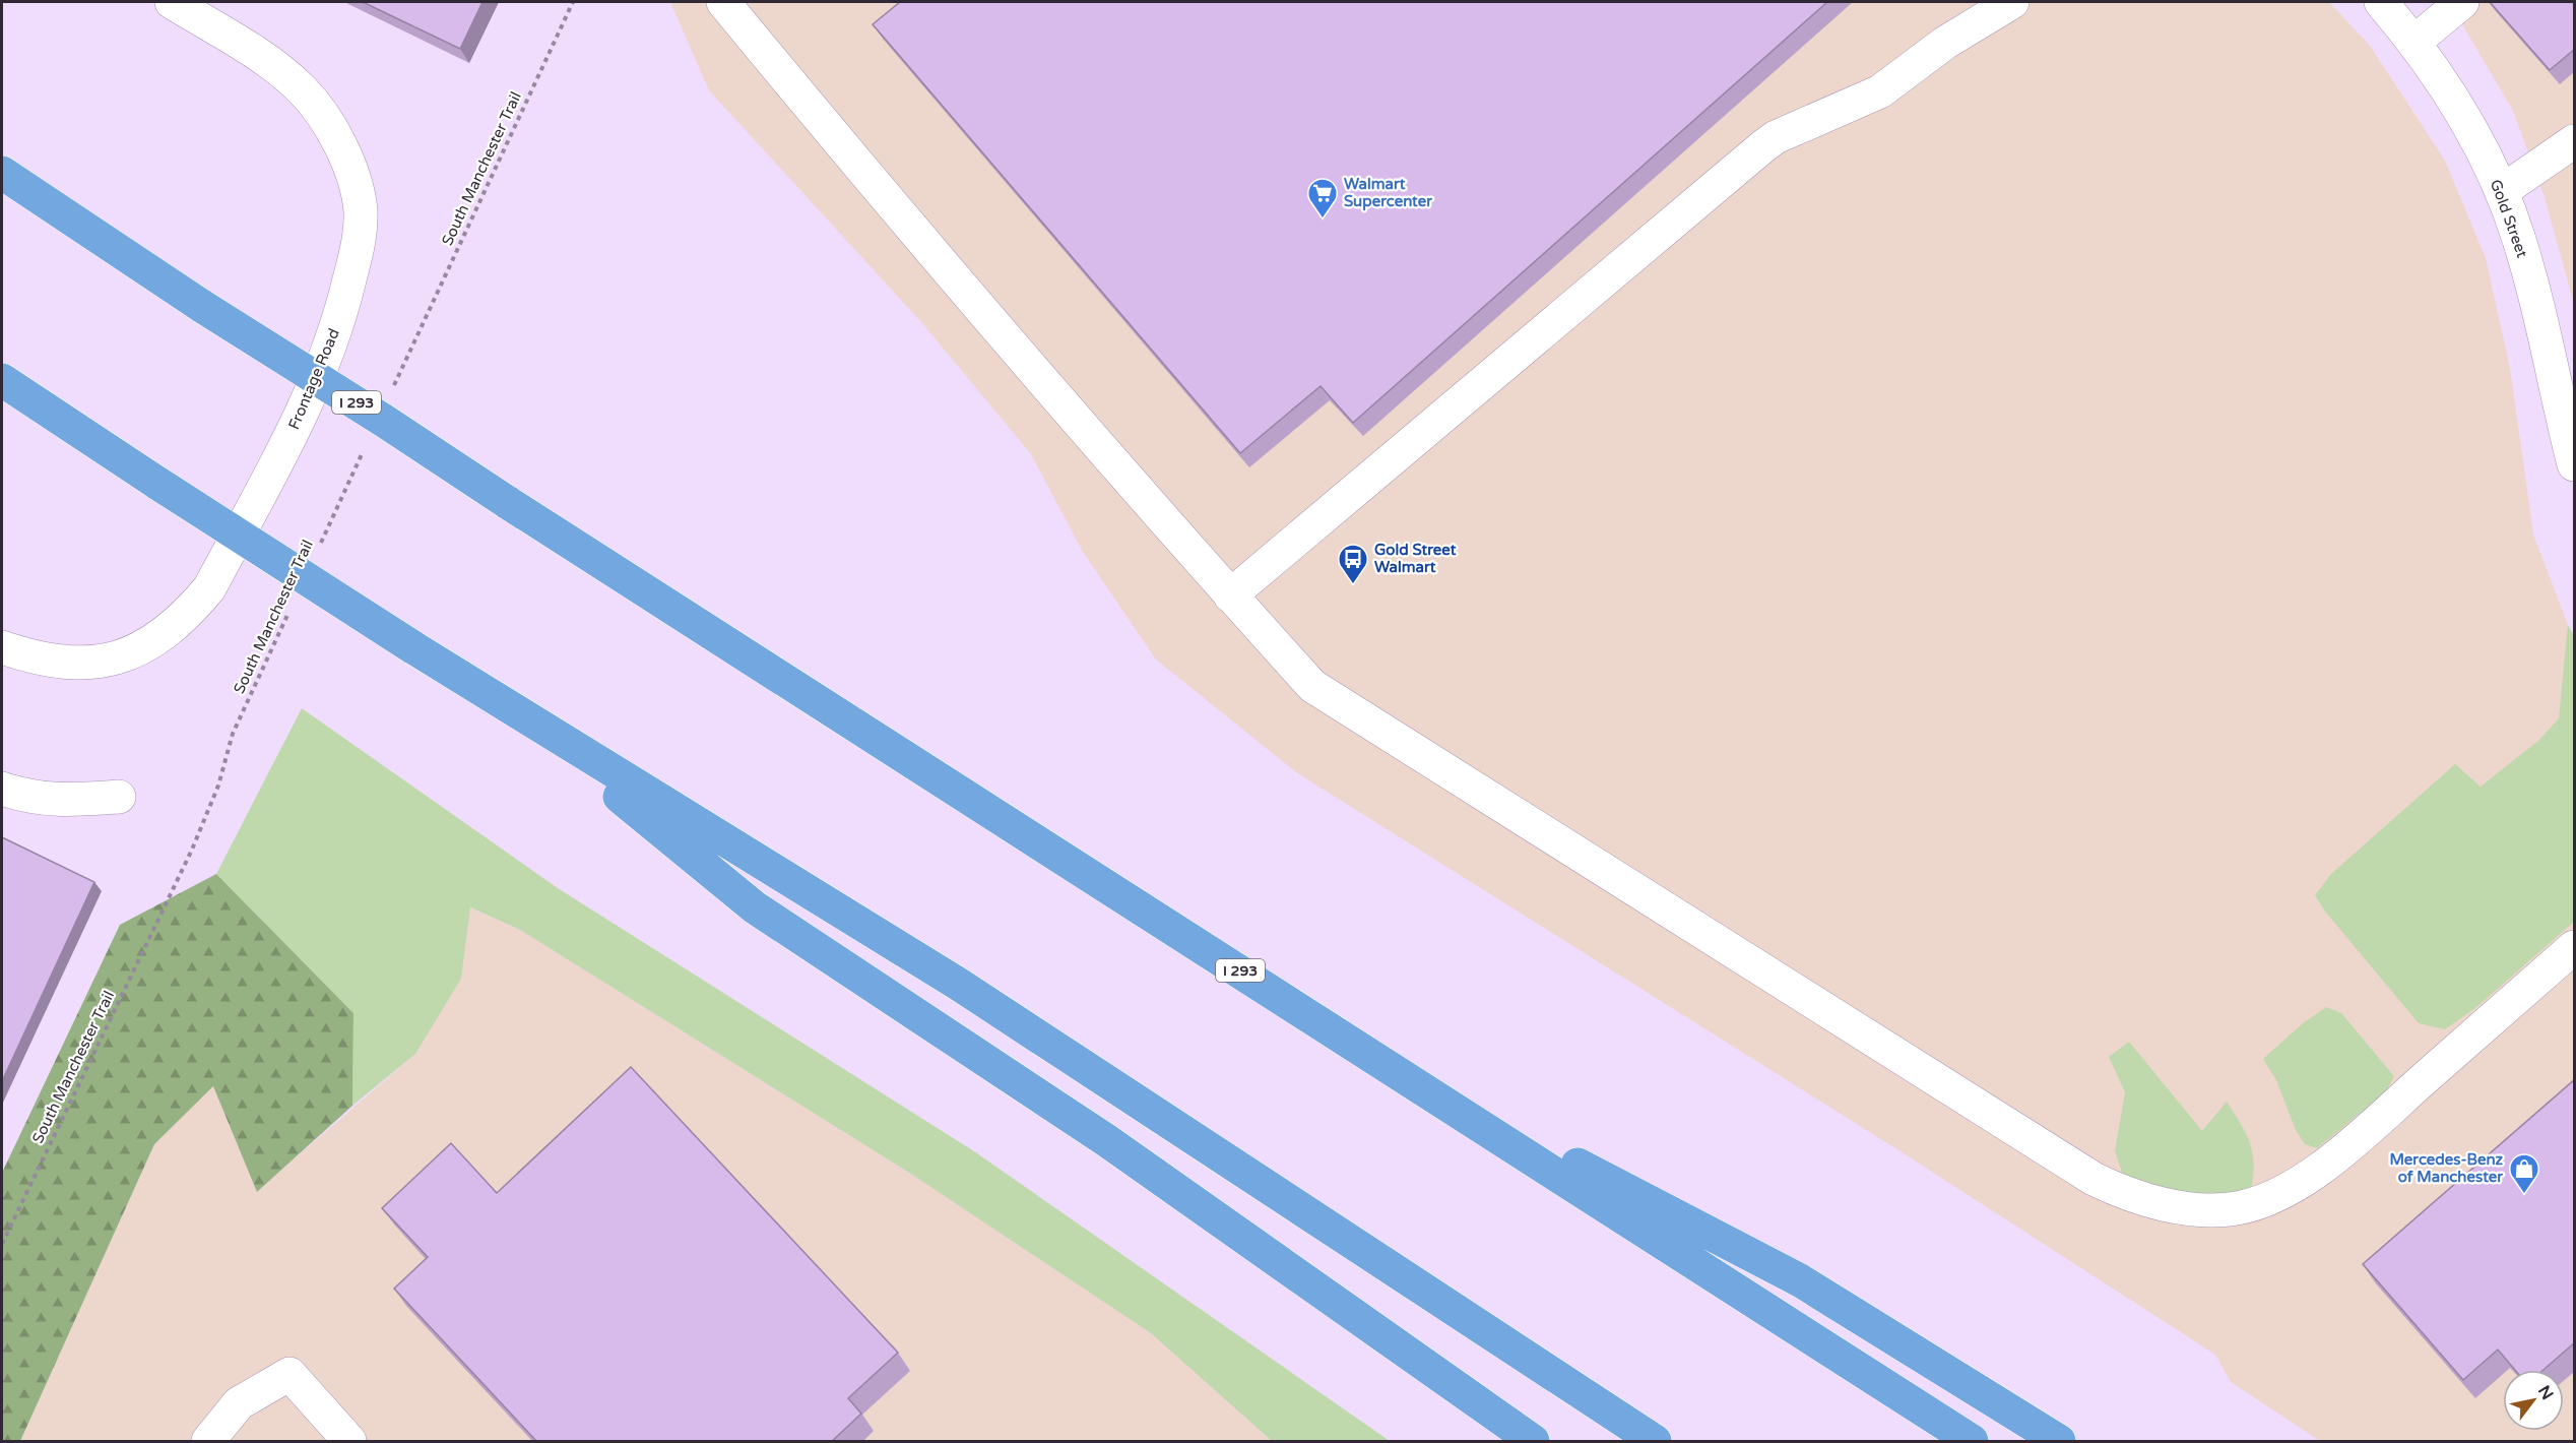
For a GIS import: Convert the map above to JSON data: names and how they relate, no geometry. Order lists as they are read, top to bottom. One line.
{"streets":{"highway":["I 293"],"street":["Gold Street","Frontage Road"],"path":["South Manchester Trail"]},"places":{"supermarket":["Walmart Supercenter"],"bus stop":["Gold Street Walmart"],"shop":["Mercedes-Benz of Manchester"]},"north":"top right"}
